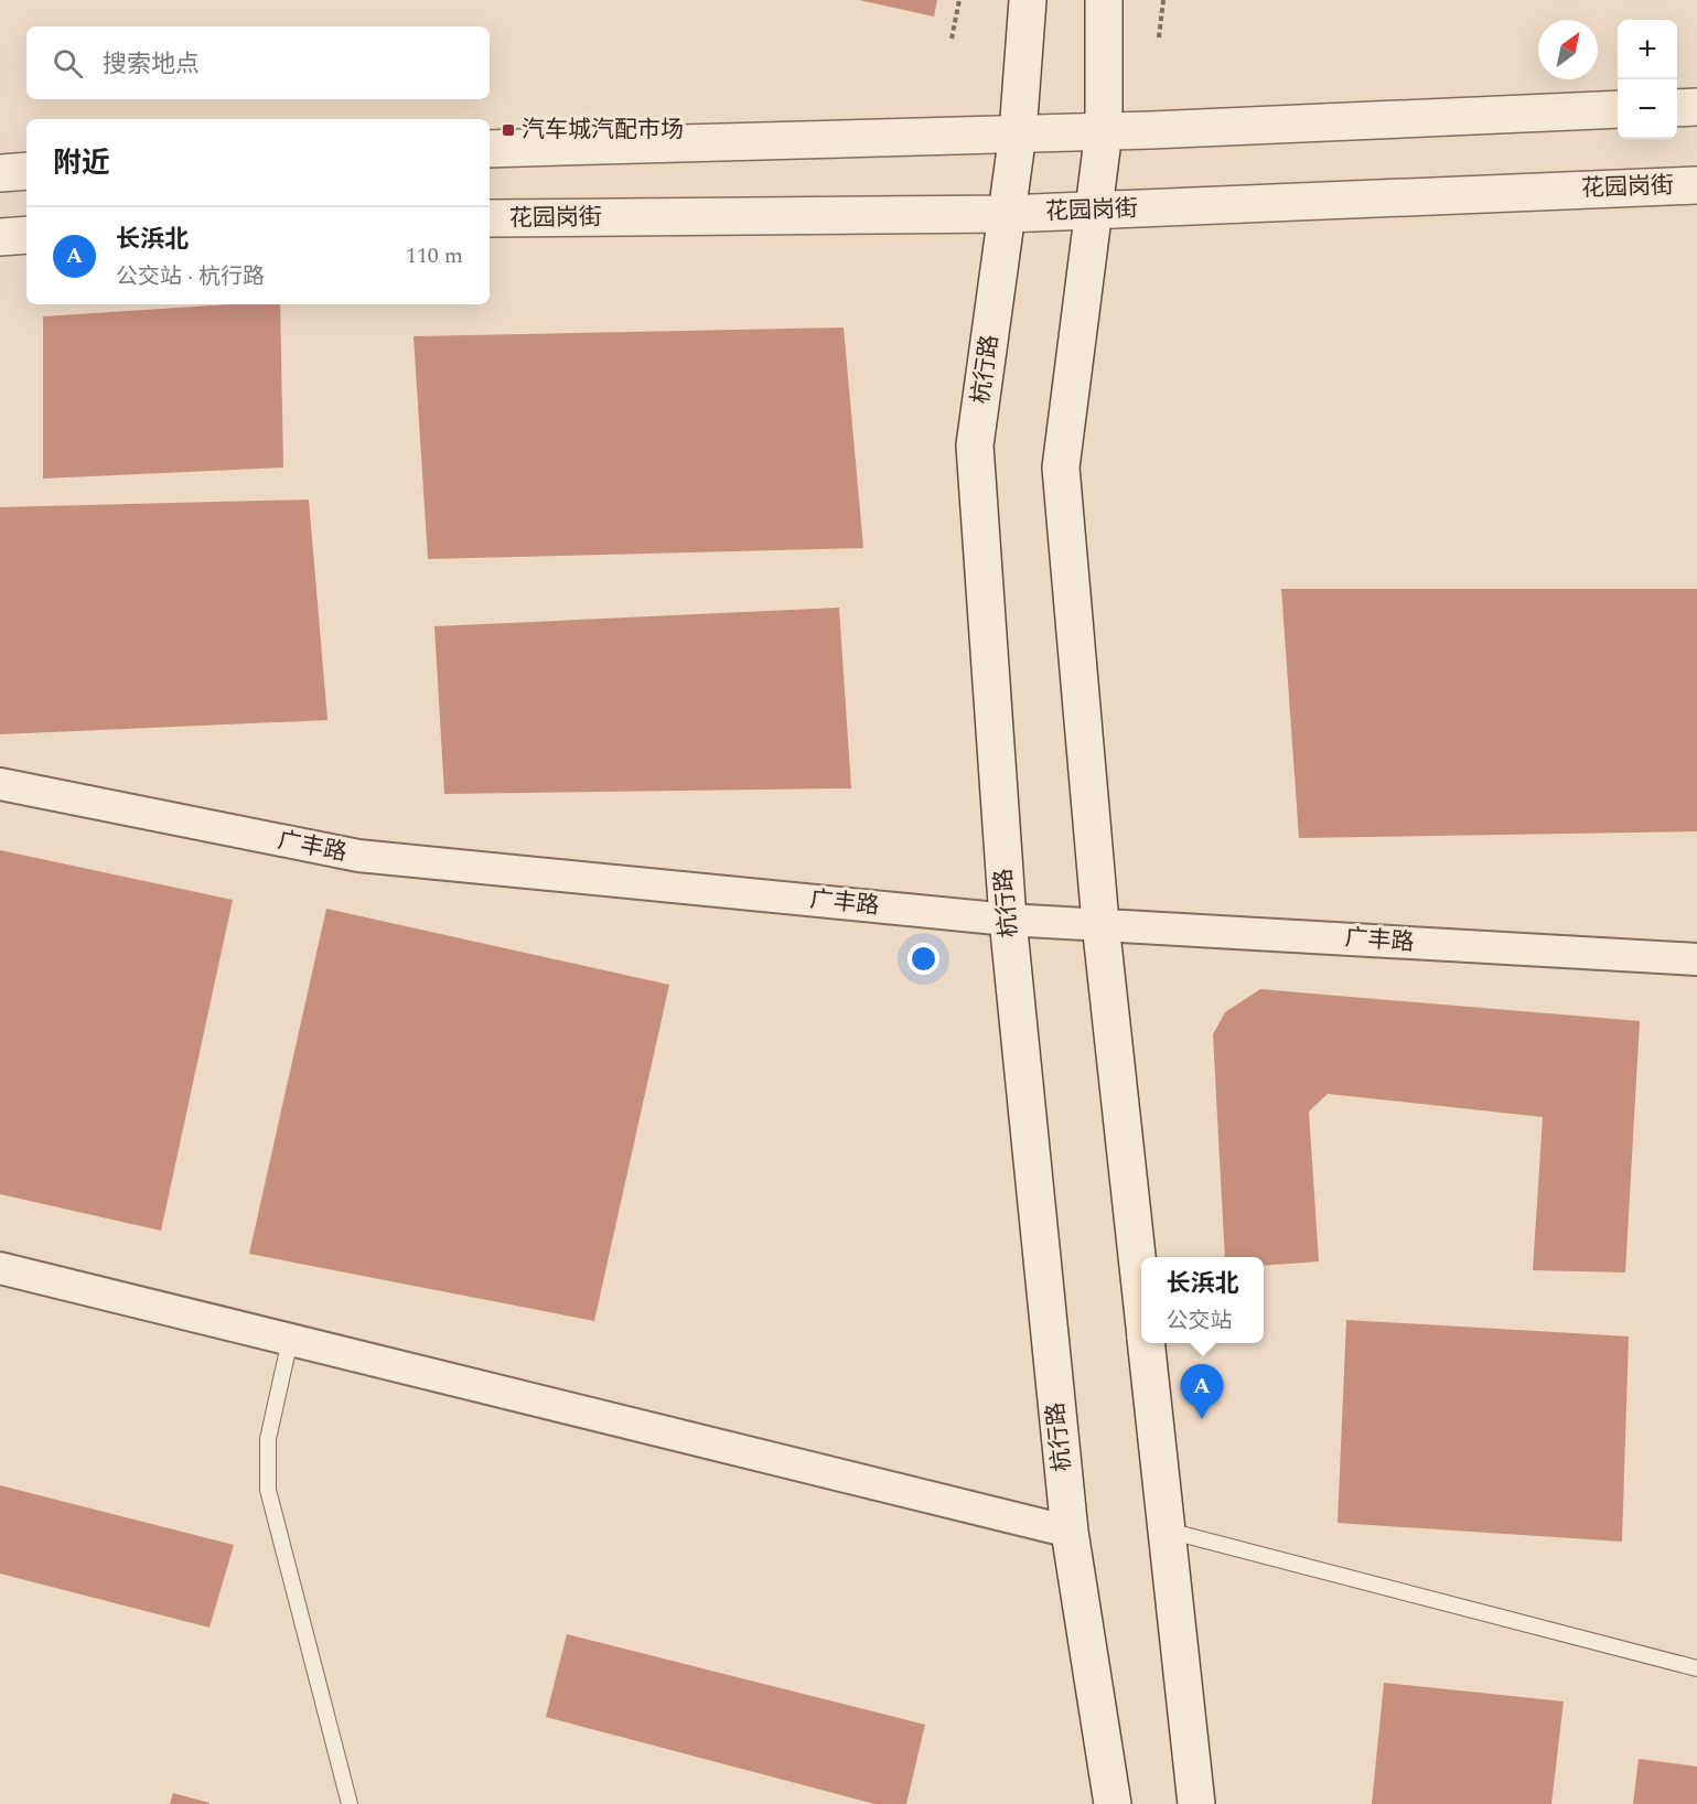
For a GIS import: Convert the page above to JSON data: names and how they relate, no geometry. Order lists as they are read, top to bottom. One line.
{"streets":{"main road":["花园岗街","杭行路"],"street":["广丰路"]},"crossings":[["花园岗街","杭行路"],["杭行路","广丰路"]],"places":{"transit":["汽车城汽配市场"]},"north":"top right","page":{"map_buttons":["+","−"],"search":"搜索地点","heading":"附近","list":[{"mark":"A","name":"长浜北","note":"公交站 · 杭行路","value":"110 m"}],"popup":["长浜北","公交站"],"pins":"A"}}
